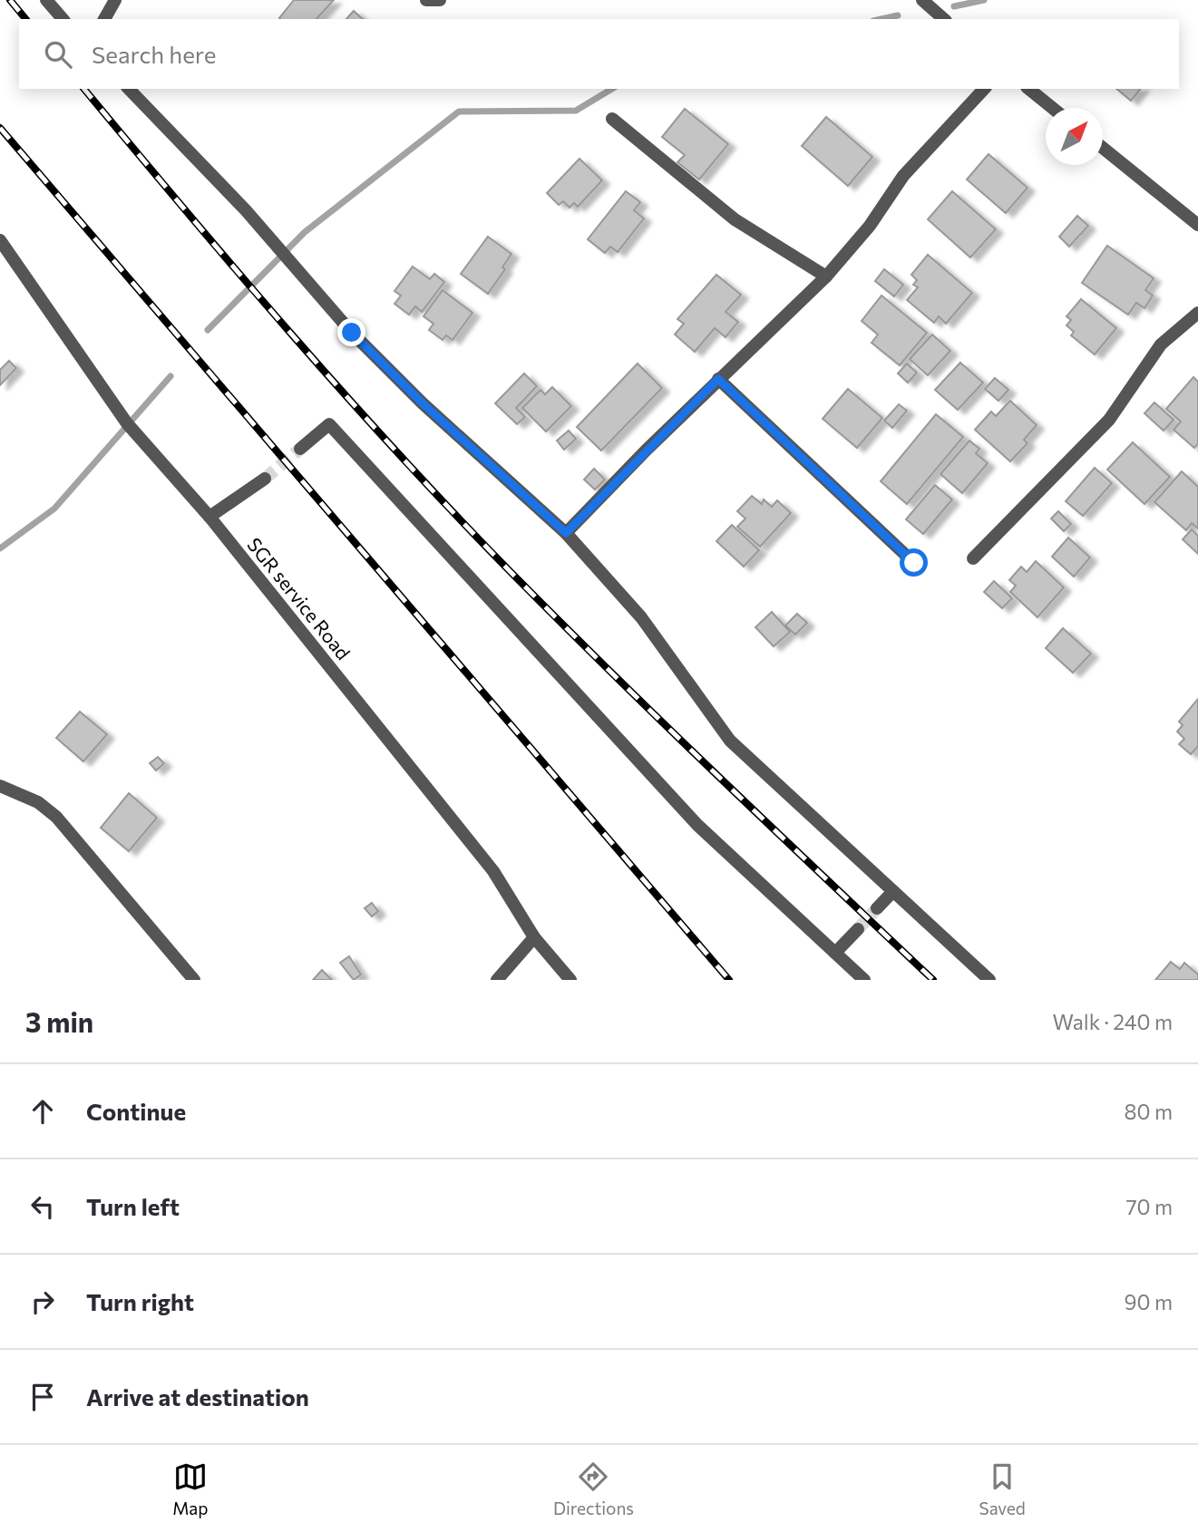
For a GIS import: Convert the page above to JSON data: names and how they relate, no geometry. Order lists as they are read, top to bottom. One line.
{"streets":{"street":["SGR service Road"]},"north":"top right","page":{"search":"Search here","heading":["3 min","Walk · 240 m"],"list":[["Continue","80 m"],["Turn left","70 m"],["Turn right","90 m"],"Arrive at destination"],"nav":["Map","Directions","Saved"]}}
